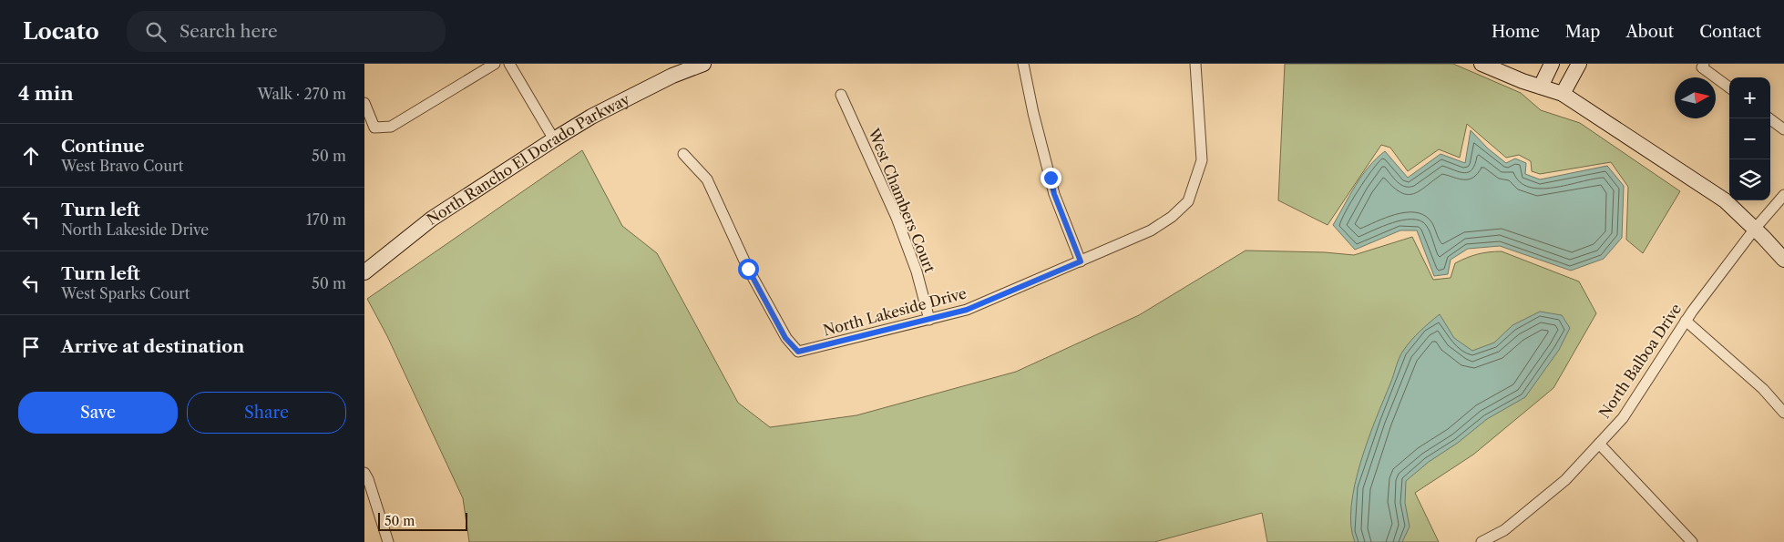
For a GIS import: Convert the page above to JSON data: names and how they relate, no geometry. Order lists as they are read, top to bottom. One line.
{"streets":{"street":["North Rancho El Dorado Parkway","West Chambers Court","North Lakeside Drive","North Balboa Drive"]},"crossings":[["West Chambers Court","North Lakeside Drive"]],"scale_bar":"50 m","north":"right","page":{"header":"Locato","search":"Search here","nav":["Home","Map","About","Contact"],"heading":["4 min","Walk · 270 m"],"map_buttons":["+","−"],"list":[["Continue","West Bravo Court","50 m"],["Turn left","North Lakeside Drive","170 m"],["Turn left","West Sparks Court","50 m"],"Arrive at destination"],"buttons":["Save","Share"],"scale":"50 m"}}
